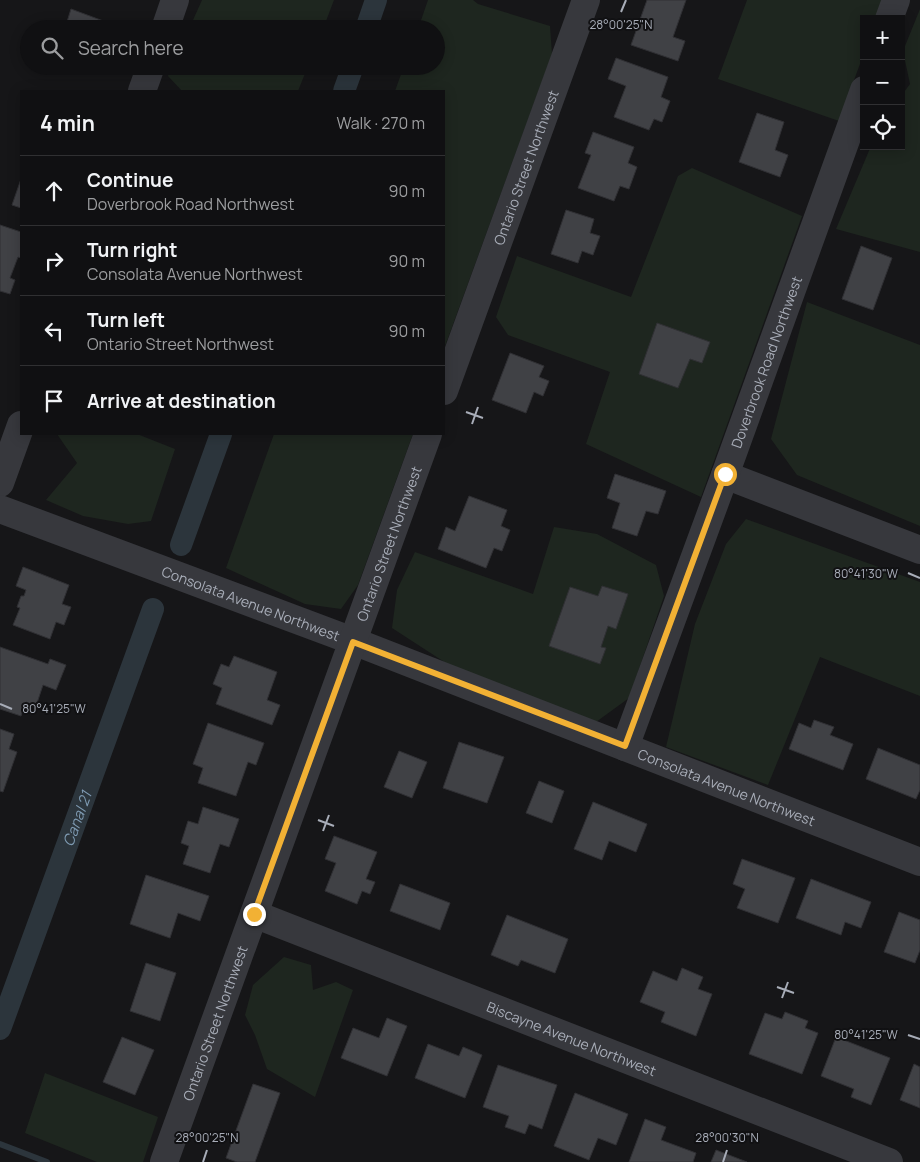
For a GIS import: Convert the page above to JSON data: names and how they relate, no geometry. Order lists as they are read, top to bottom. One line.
{"streets":{"street":["Ontario Street Northwest","Doverbrook Road Northwest","Consolata Avenue Northwest","Biscayne Avenue Northwest"]},"crossings":[["Ontario Street Northwest","Consolata Avenue Northwest"],["Ontario Street Northwest","Biscayne Avenue Northwest"],["Doverbrook Road Northwest","Consolata Avenue Northwest"]],"water":["Canal 21"],"page":{"map_buttons":["+","−"],"search":"Search here","heading":["4 min","Walk · 270 m"],"list":[["Continue","Doverbrook Road Northwest","90 m"],["Turn right","Consolata Avenue Northwest","90 m"],["Turn left","Ontario Street Northwest","90 m"],"Arrive at destination"]},"coordinates":["28°00'25\"N","80°41'30\"W","80°41'25\"W","28°00'30\"N"]}
